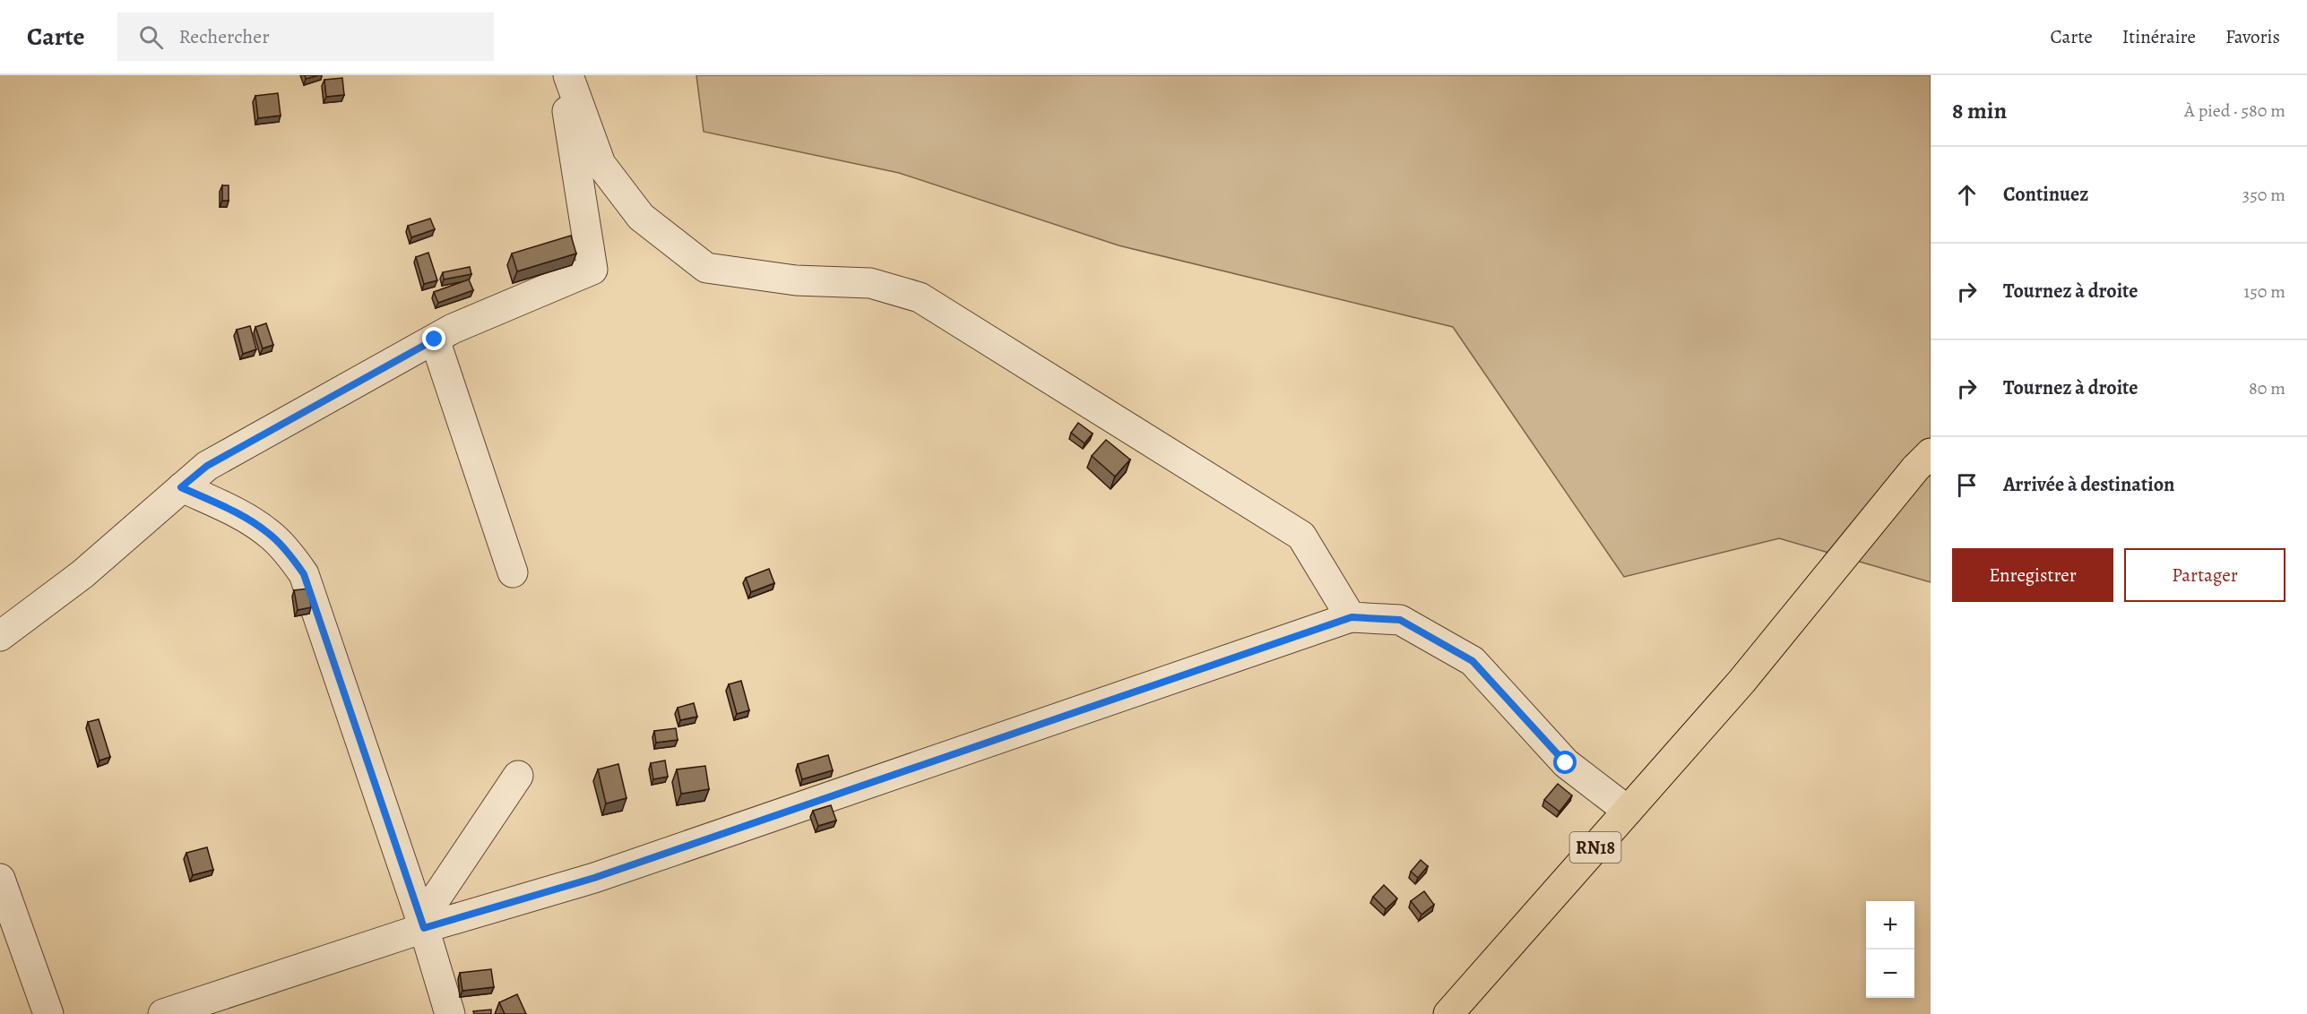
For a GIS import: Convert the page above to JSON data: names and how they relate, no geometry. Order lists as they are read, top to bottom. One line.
{"streets":{"main road":["RN18"]},"page":{"header":"Carte","search":"Rechercher","nav":["Carte","Itinéraire","Favoris"],"heading":["8 min","À pied · 580 m"],"list":[["Continuez","350 m"],["Tournez à droite","150 m"],["Tournez à droite","80 m"],"Arrivée à destination"],"buttons":["Enregistrer","Partager"],"map_buttons":["+","−"]}}
